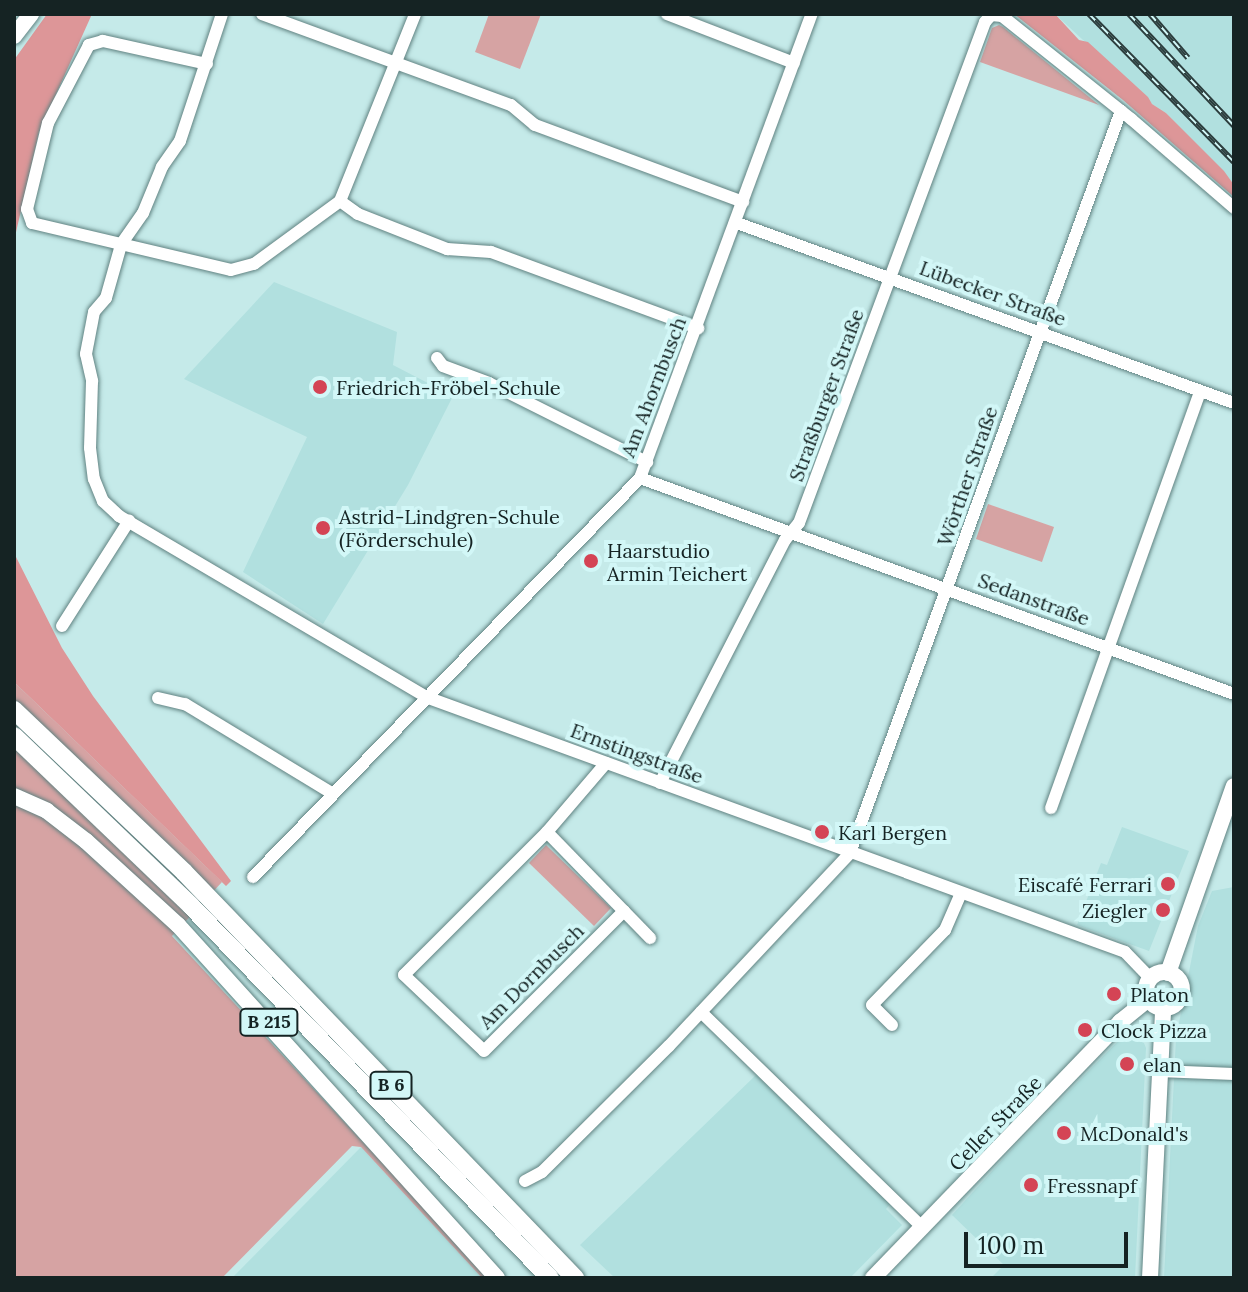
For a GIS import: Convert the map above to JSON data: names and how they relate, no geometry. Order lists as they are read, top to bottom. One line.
{"streets":{"highway":["B 6"],"main road":["B 215","Celler Straße"],"street":["Lübecker Straße","Am Ahornbusch","Straßburger Straße","Wörther Straße","Sedanstraße","Ernstingstraße","Am Dornbusch"]},"crossings":[["Lübecker Straße","Am Ahornbusch"],["Lübecker Straße","Straßburger Straße"],["Lübecker Straße","Wörther Straße"],["Am Ahornbusch","Sedanstraße"],["Am Ahornbusch","Ernstingstraße"],["Straßburger Straße","Wörther Straße"],["Straßburger Straße","Sedanstraße"],["Straßburger Straße","Ernstingstraße"],["Wörther Straße","Sedanstraße"],["Wörther Straße","Ernstingstraße"],["Ernstingstraße","Am Dornbusch"],["Ernstingstraße","Celler Straße"]],"places":["Friedrich-Fröbel-Schule","Astrid-Lindgren-Schule (Förderschule)","Haarstudio Armin Teichert","Karl Bergen","Eiscafé Ferrari","Ziegler","Platon","Clock Pizza","elan","McDonald's","Fressnapf"],"scale_bar":"100 m"}
